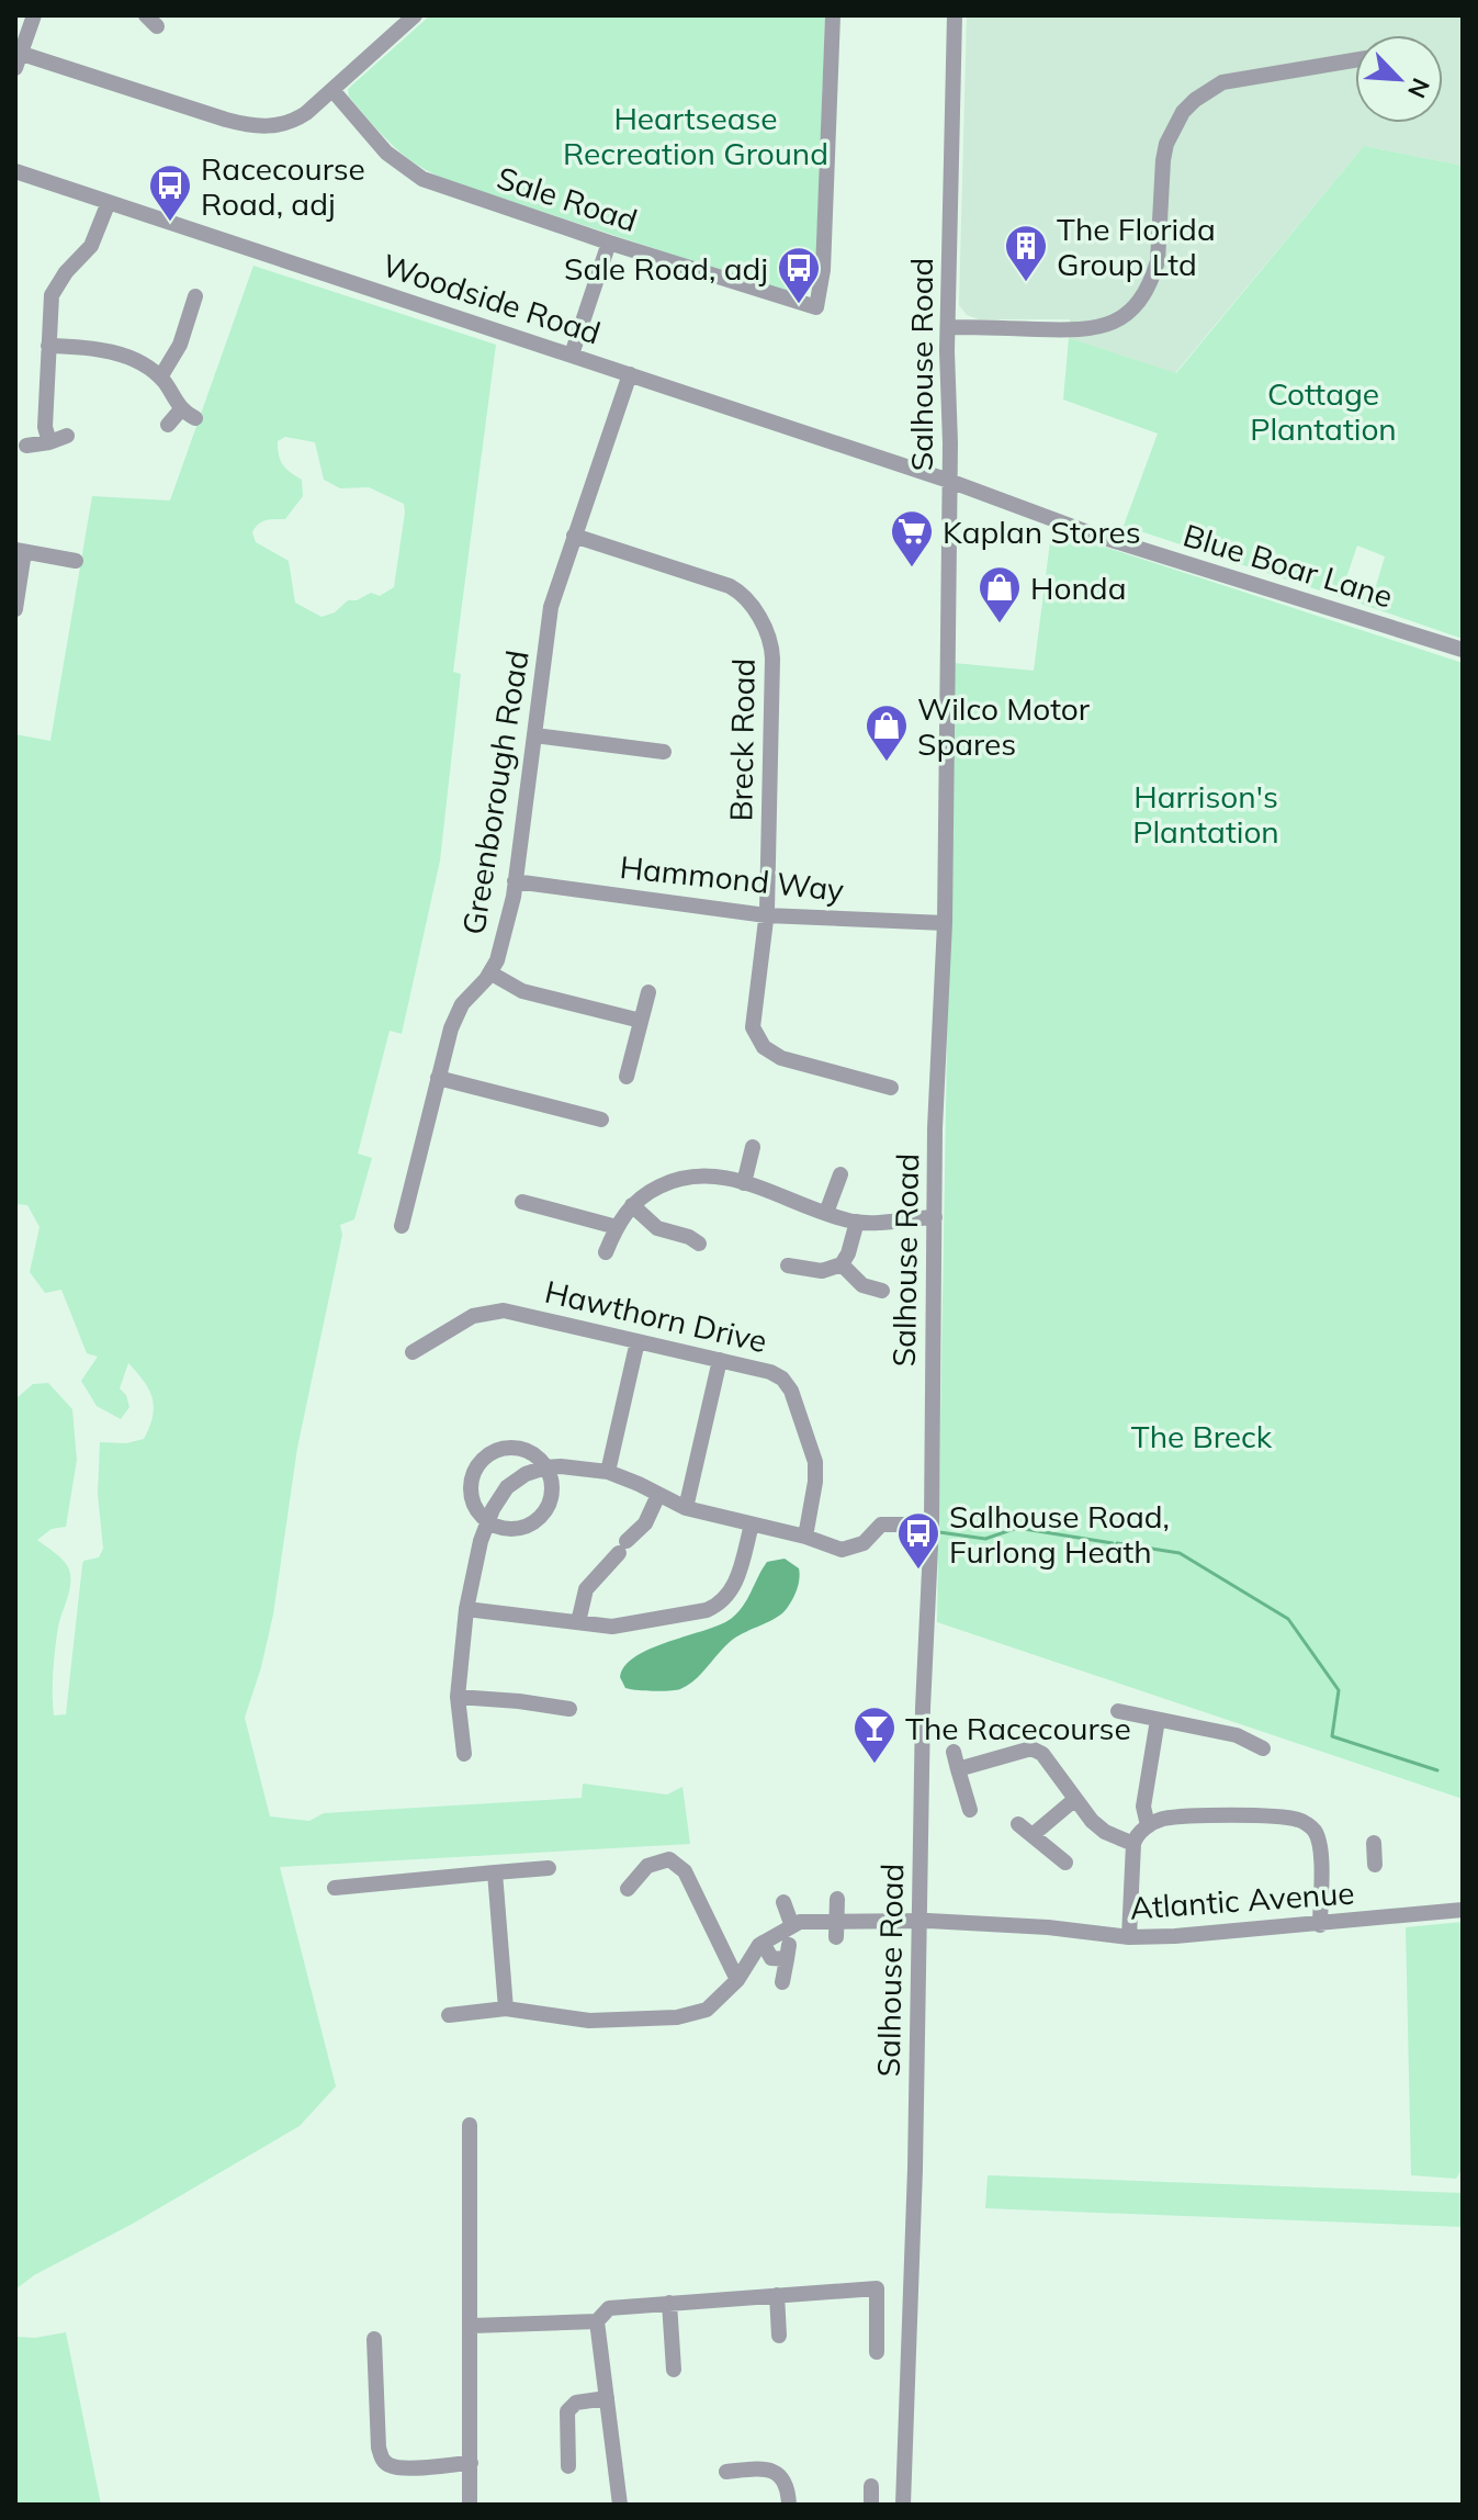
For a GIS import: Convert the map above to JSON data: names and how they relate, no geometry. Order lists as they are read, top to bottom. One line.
{"streets":{"street":["Sale Road","Woodside Road","Salhouse Road","Blue Boar Lane","Breck Road","Greenborough Road","Hammond Way","Hawthorn Drive","Atlantic Avenue"]},"crossings":[["Woodside Road","Salhouse Road"],["Woodside Road","Blue Boar Lane"],["Woodside Road","Greenborough Road"],["Salhouse Road","Blue Boar Lane"],["Salhouse Road","Hammond Way"],["Salhouse Road","Atlantic Avenue"],["Breck Road","Greenborough Road"],["Breck Road","Hammond Way"],["Greenborough Road","Hammond Way"]],"parks":["Heartsease Recreation Ground","Cottage Plantation","Harrison's Plantation","The Breck"],"places":{"bus stop":["Racecourse Road, adj","Sale Road, adj","Salhouse Road, Furlong Heath"],"building":["The Florida Group Ltd"],"supermarket":["Kaplan Stores"],"shop":["Honda","Wilco Motor Spares"],"bar":["The Racecourse"]},"north":"bottom right"}
